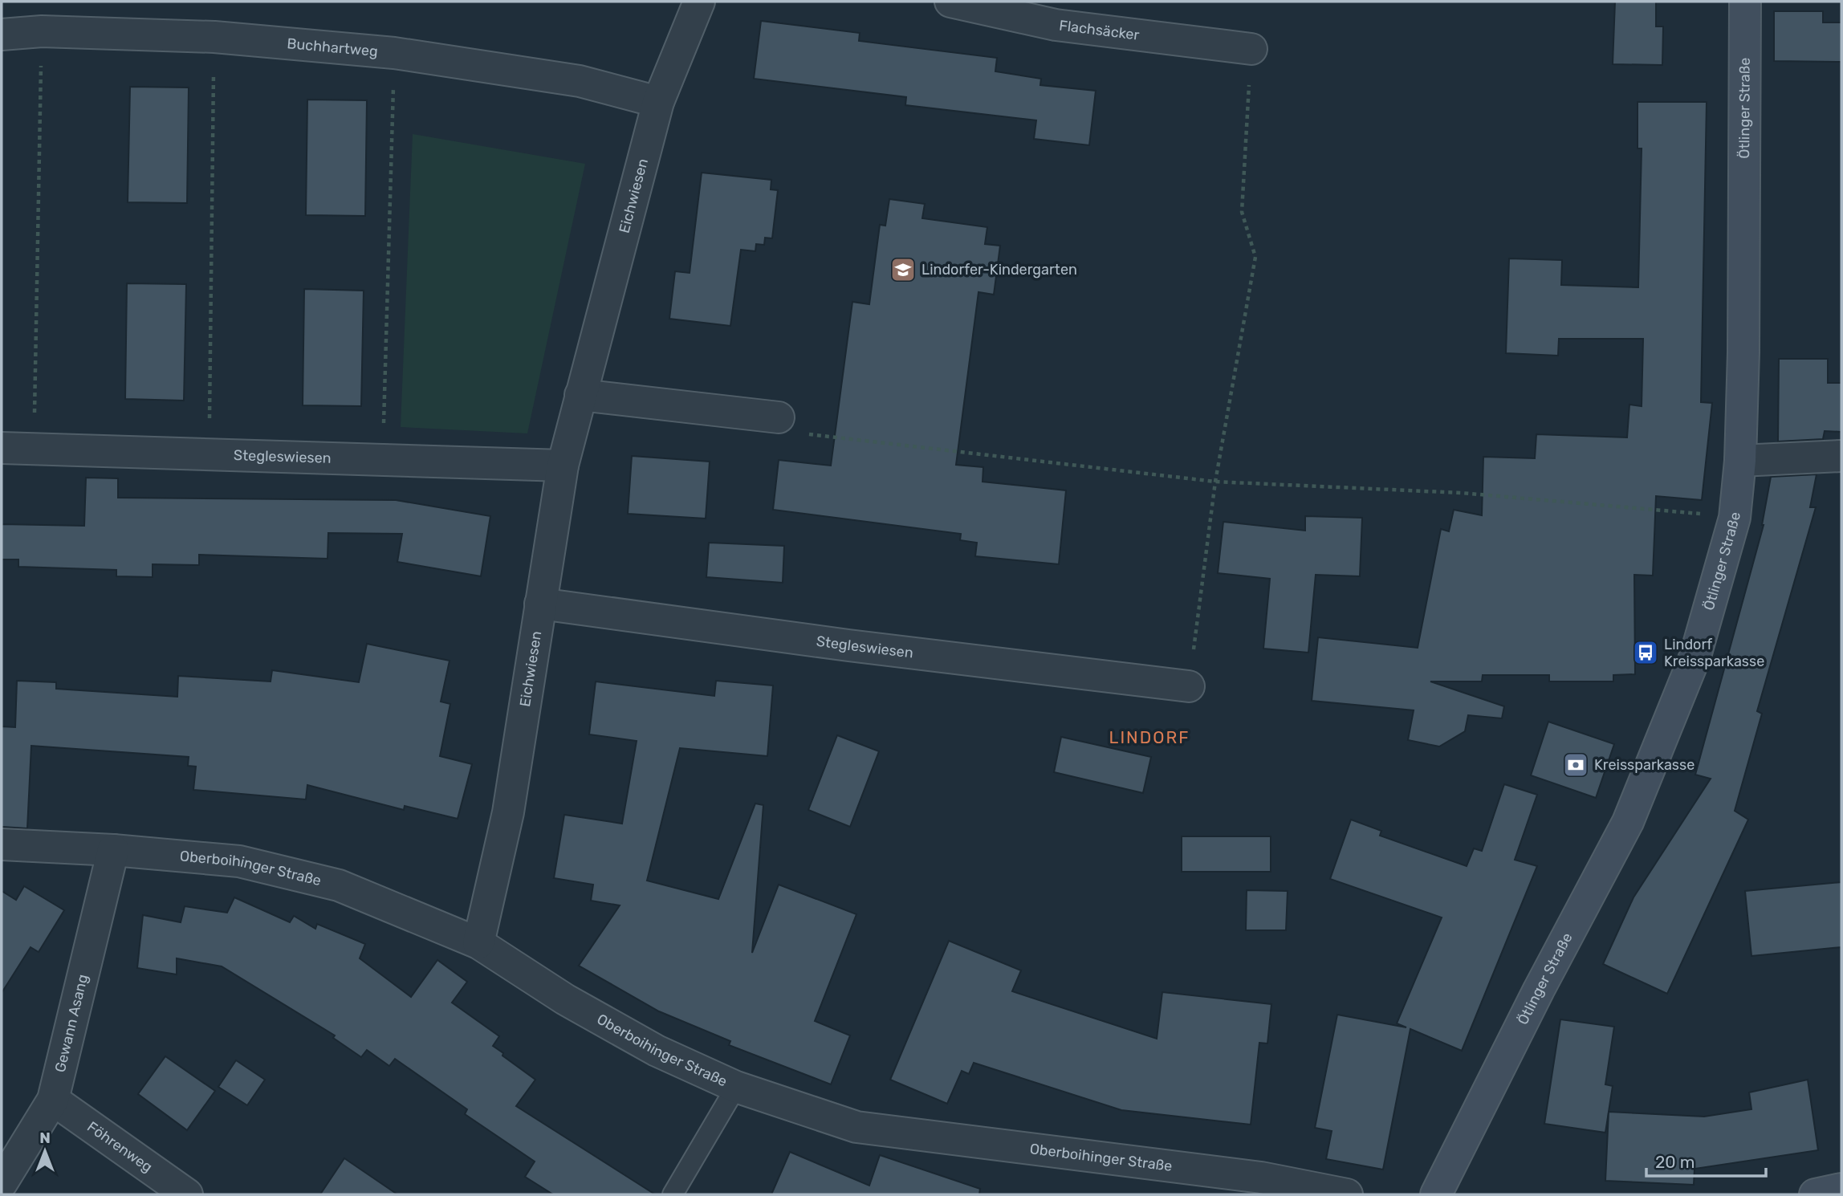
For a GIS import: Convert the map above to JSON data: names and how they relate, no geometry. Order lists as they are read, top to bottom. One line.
{"streets":{"street":["Flachsäcker","Buchhartweg","Ötlinger Straße","Eichwiesen","Stegleswiesen","Oberboihinger Straße","Gewann Asang","Föhrenweg"]},"crossings":[["Buchhartweg","Eichwiesen"],["Eichwiesen","Stegleswiesen"],["Eichwiesen","Oberboihinger Straße"],["Oberboihinger Straße","Gewann Asang"],["Gewann Asang","Föhrenweg"]],"districts":["LINDORF"],"places":{"school or university":["Lindorfer-Kindergarten"],"bus stop":["Lindorf Kreissparkasse"],"bank":["Kreissparkasse"]},"scale_bar":"20 m","north":"top"}
